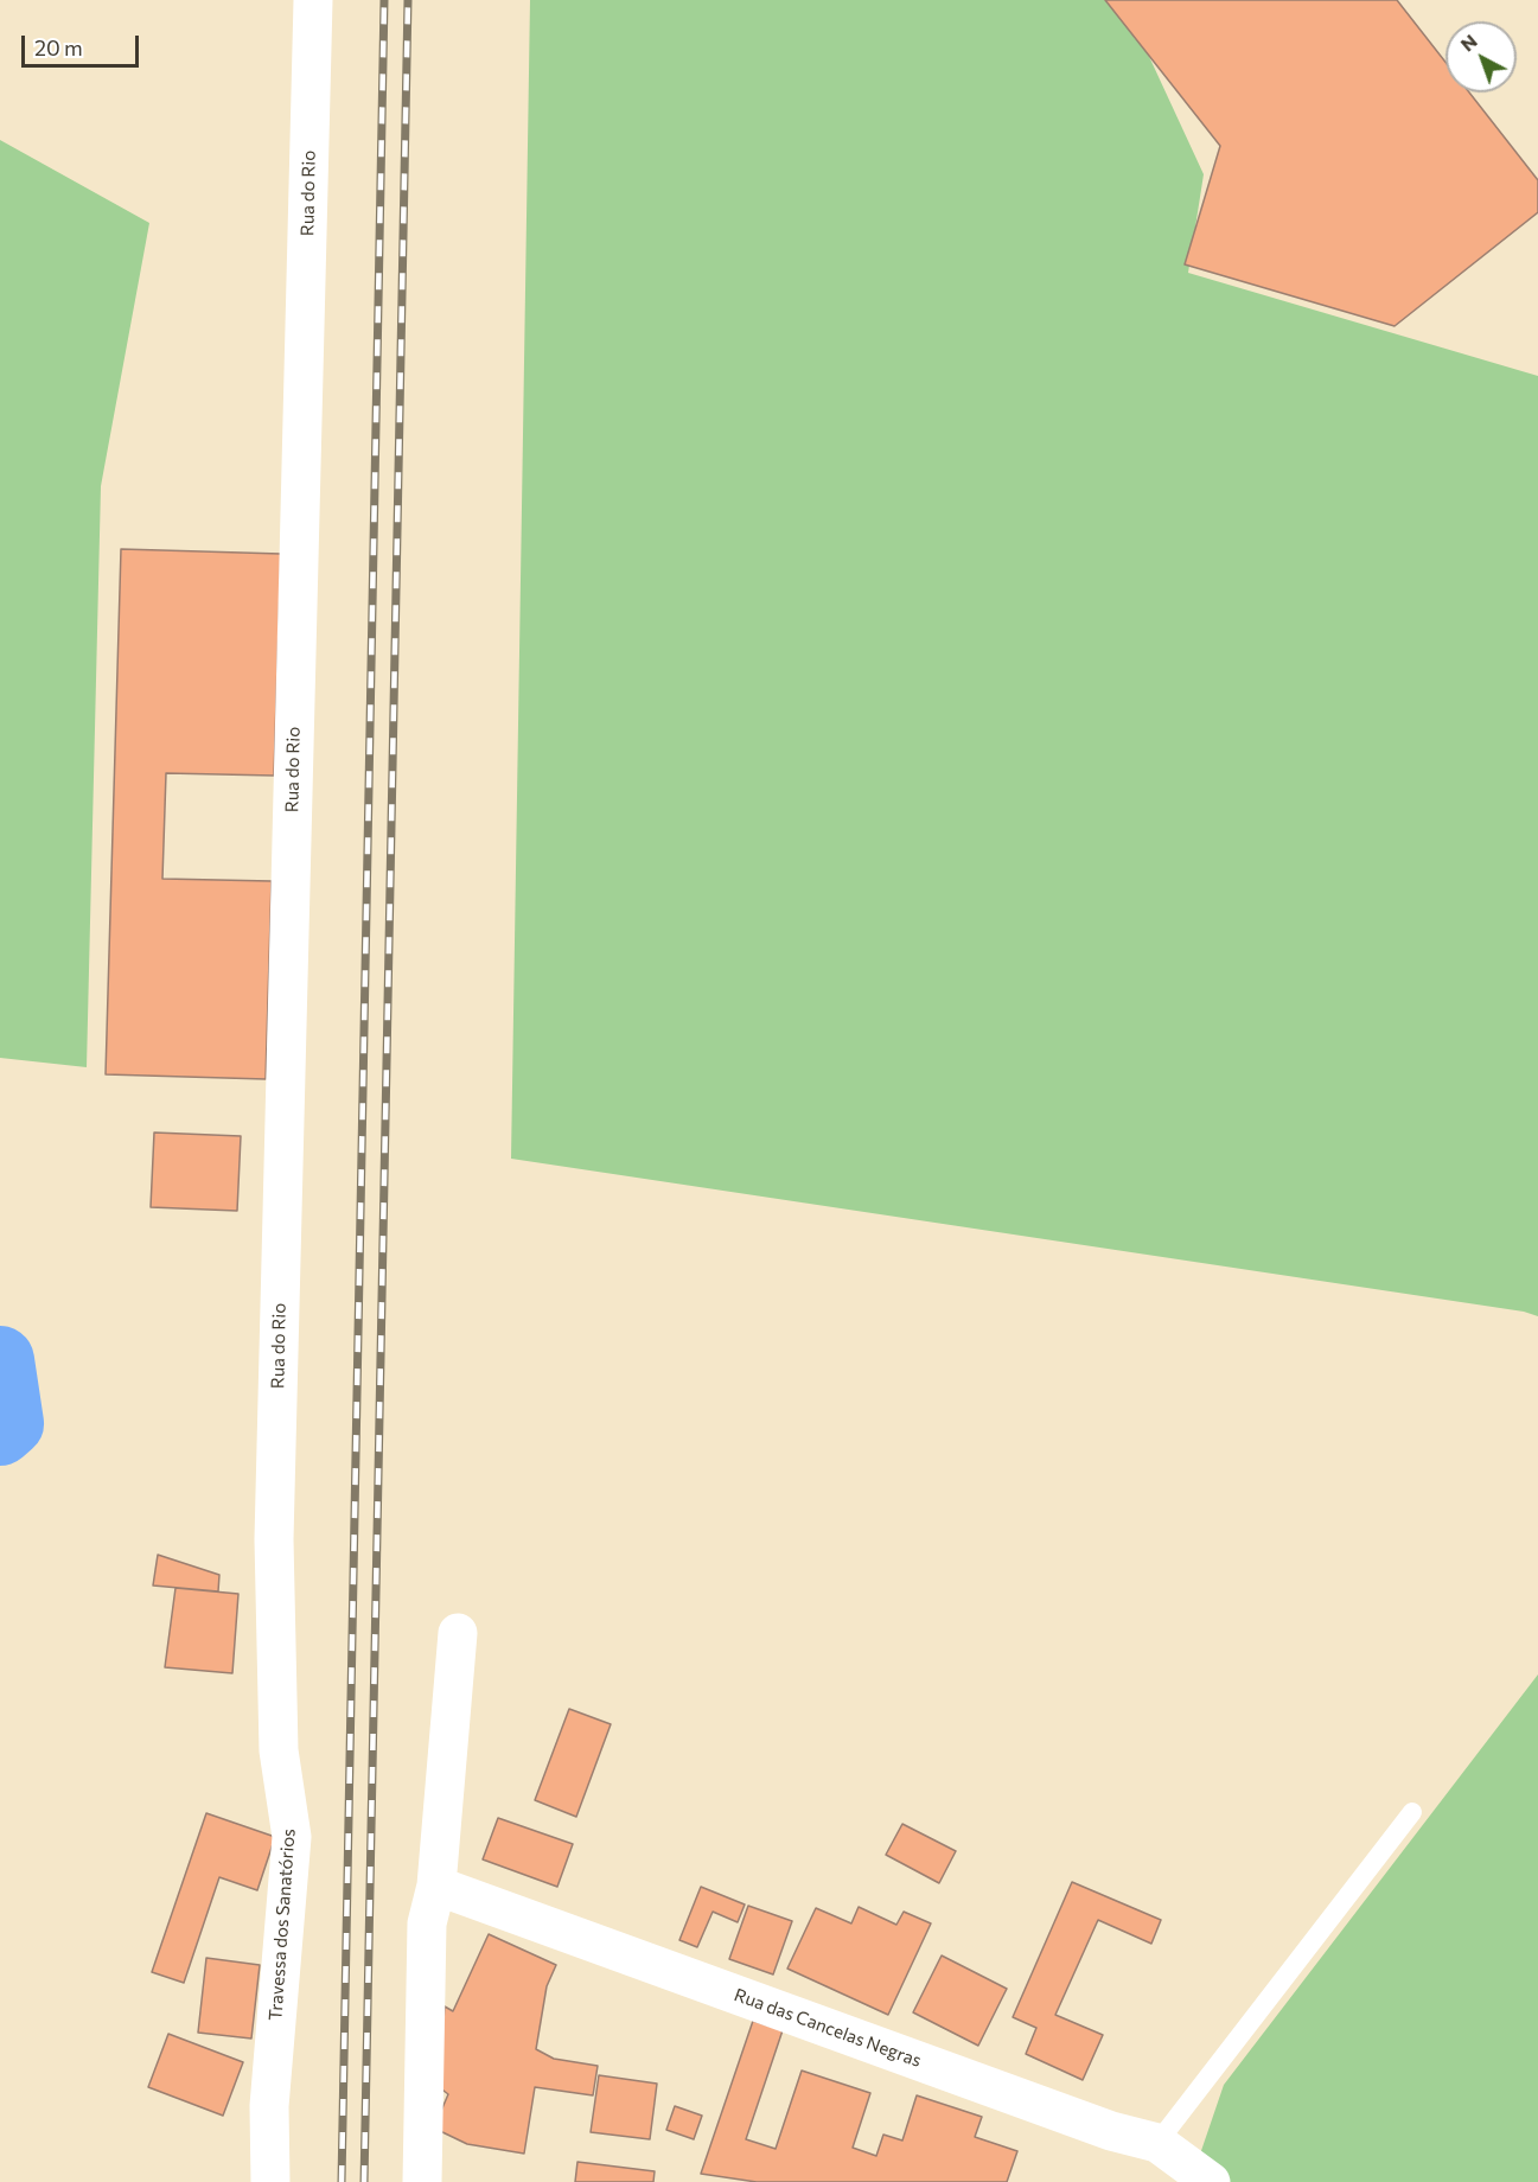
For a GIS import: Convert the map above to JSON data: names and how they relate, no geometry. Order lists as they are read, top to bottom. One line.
{"streets":{"street":["Rua do Rio","Travessa dos Sanatórios","Rua das Cancelas Negras"]},"crossings":[["Rua do Rio","Travessa dos Sanatórios"]],"scale_bar":"20 m","north":"top left"}
